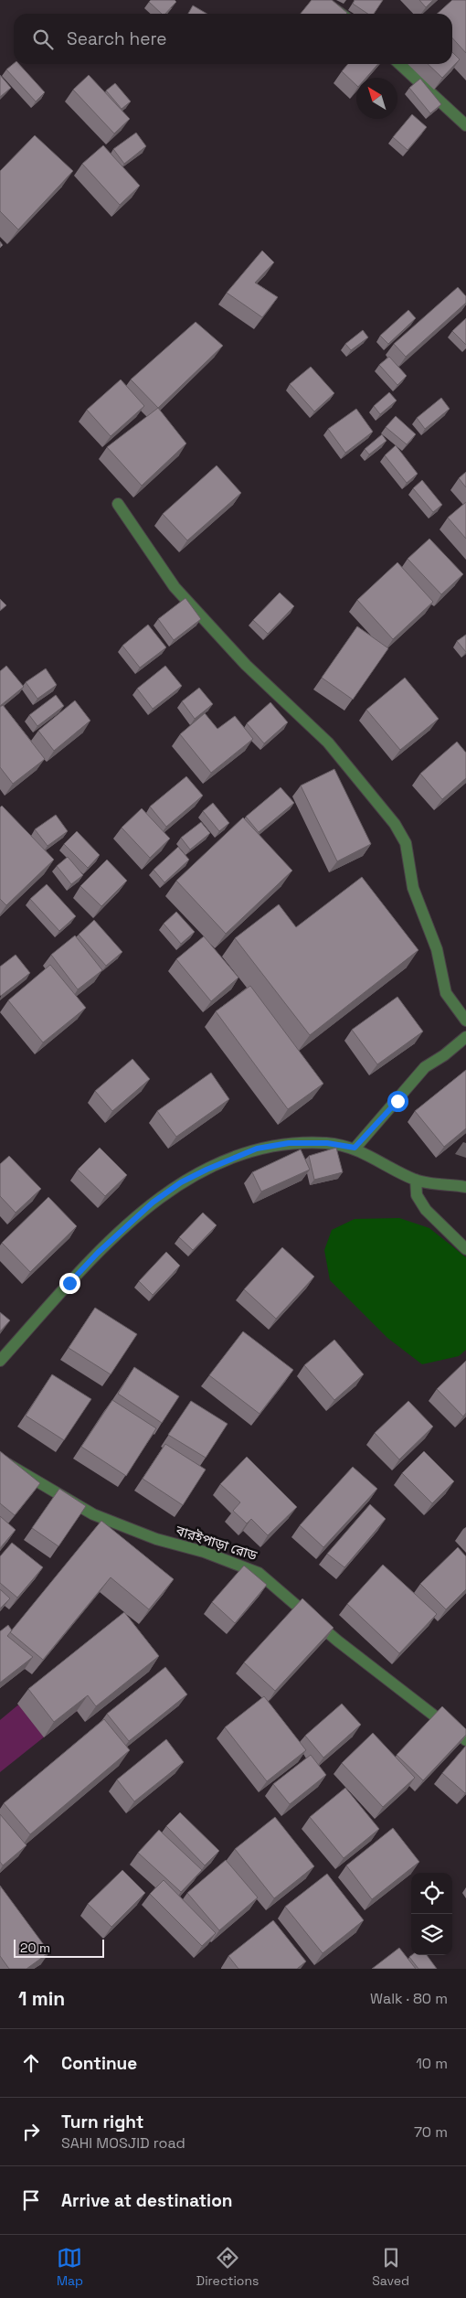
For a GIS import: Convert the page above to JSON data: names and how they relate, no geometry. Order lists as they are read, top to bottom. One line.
{"streets":{"street":["বারইপাড়া রোড"]},"scale_bar":"20 m","north":"top left","page":{"search":"Search here","scale":"20 m","heading":["1 min","Walk · 80 m"],"list":[["Continue","10 m"],["Turn right","SAHI MOSJID road","70 m"],"Arrive at destination"],"nav":["Map","Directions","Saved"]}}
